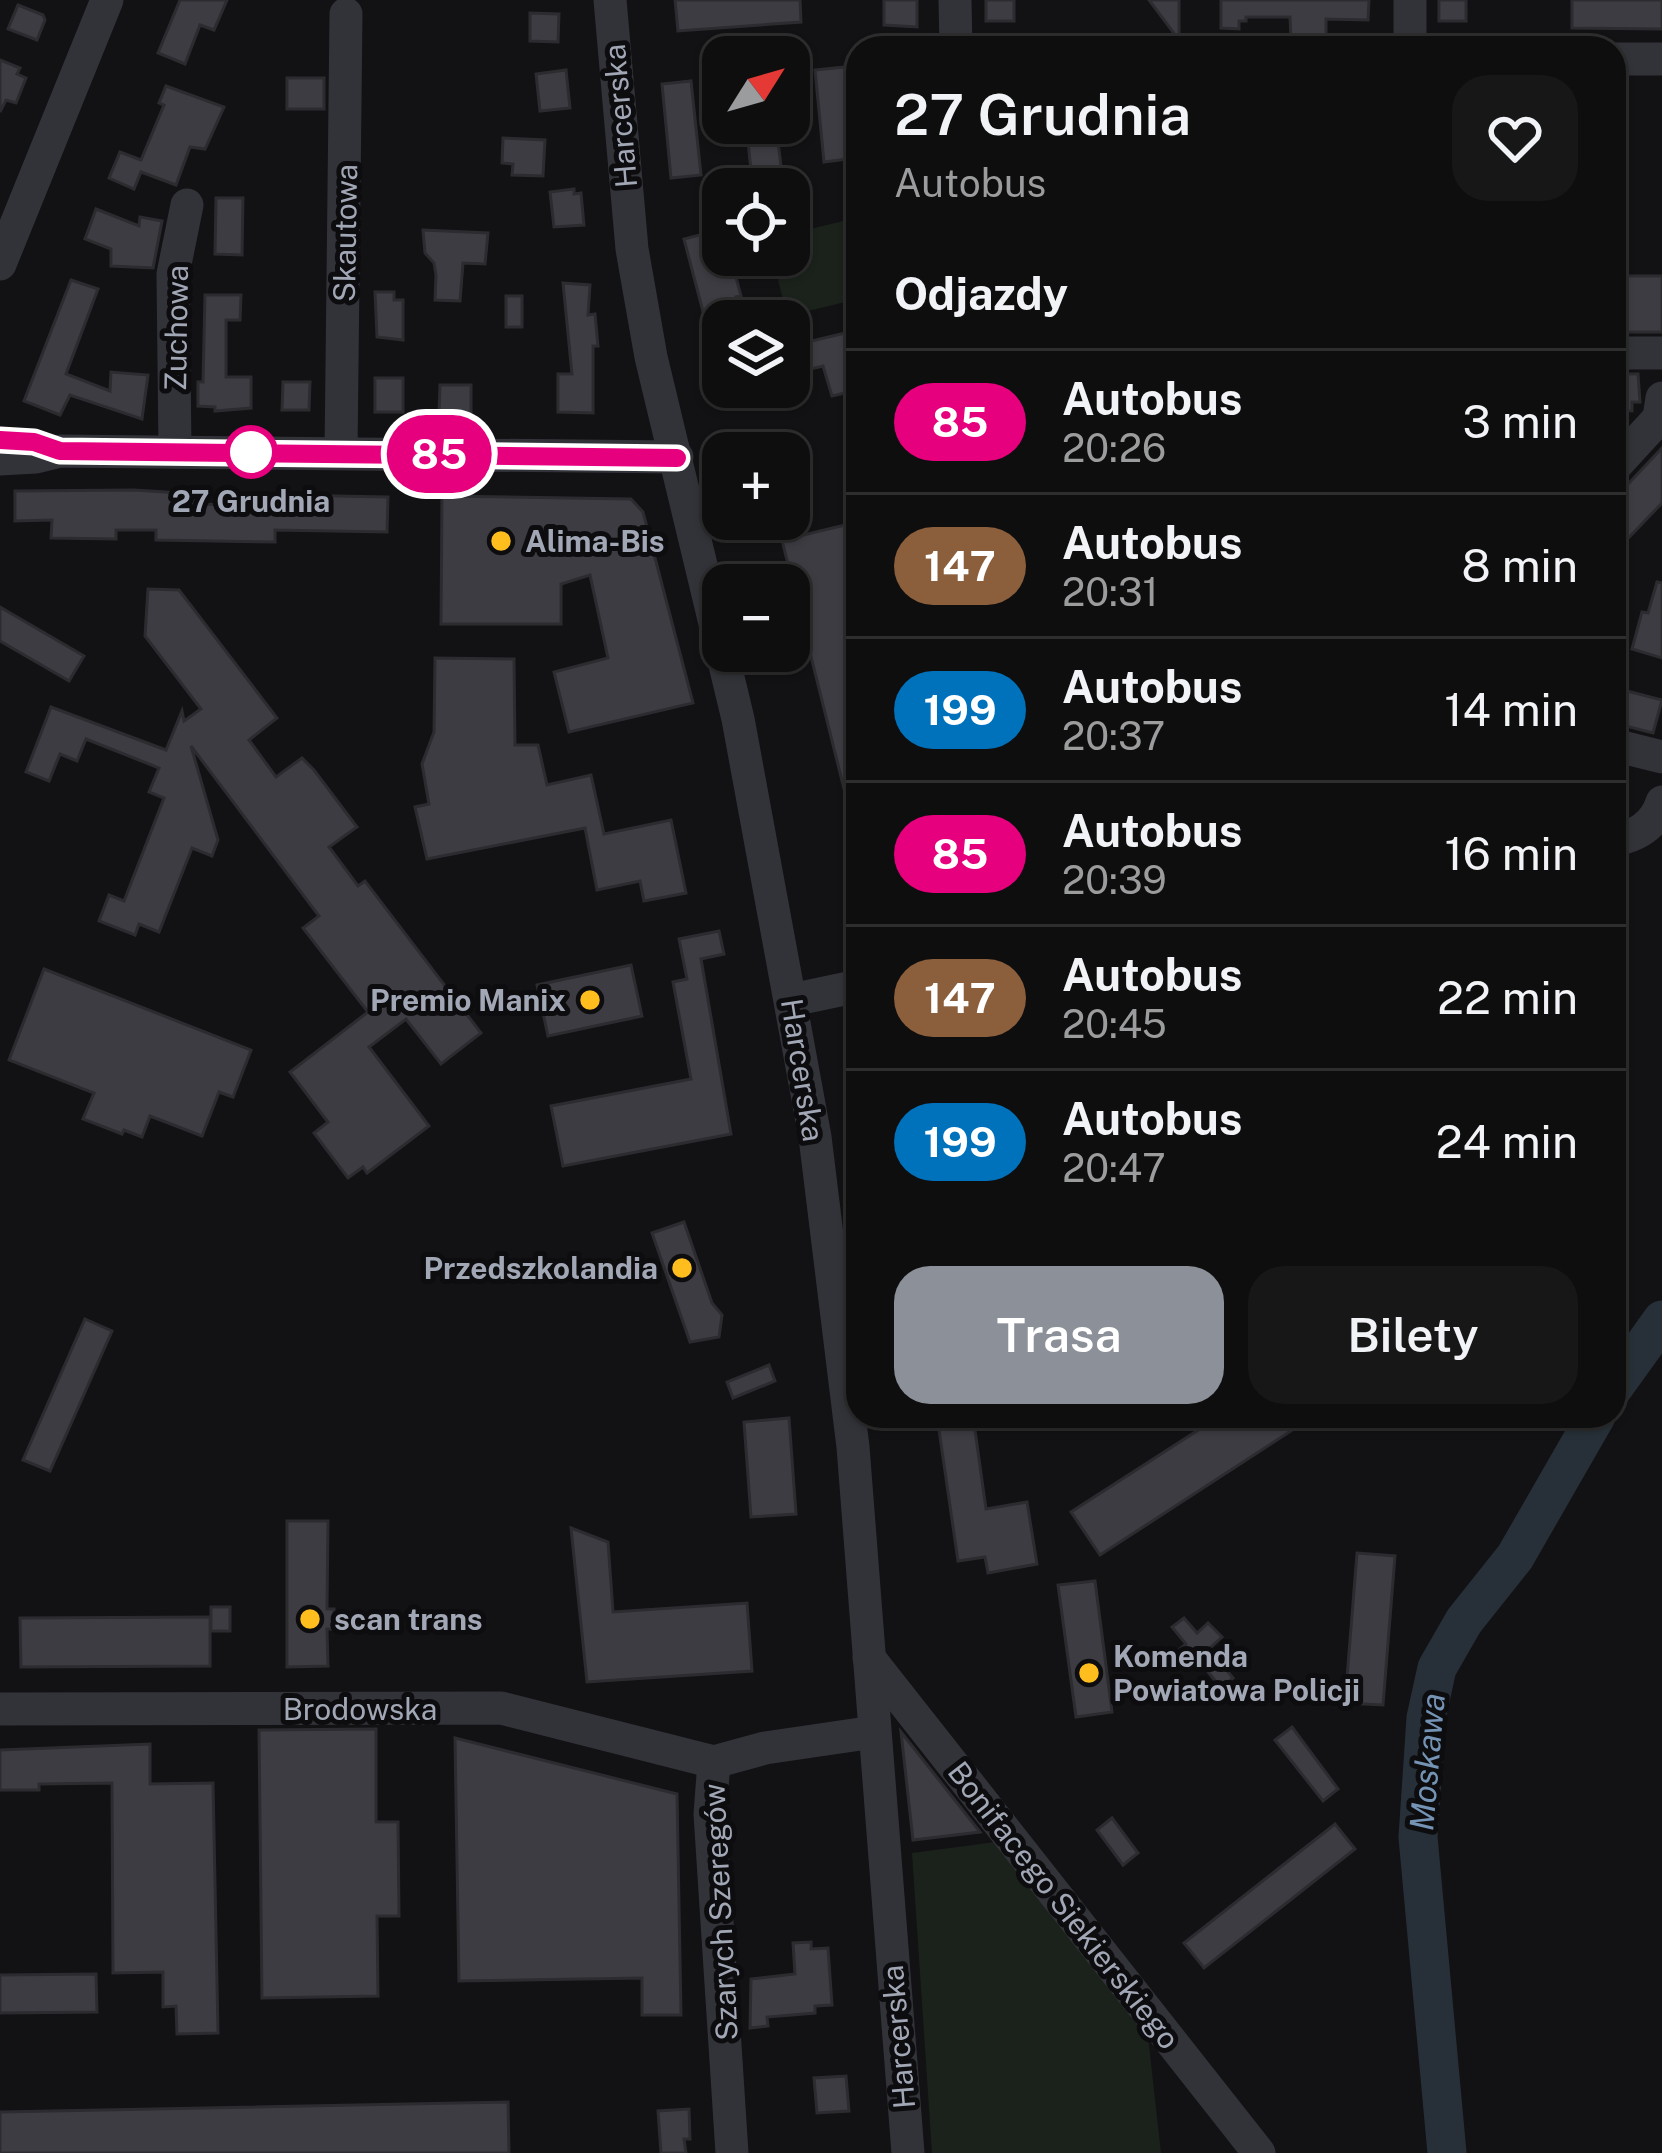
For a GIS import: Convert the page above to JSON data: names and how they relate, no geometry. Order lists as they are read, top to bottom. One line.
{"streets":{"street":["Harcerska","Skautowa","Zuchowa","Brodowska","Bonifacego Siekierskiego","Szarych Szeregów"]},"crossings":[["Harcerska","Bonifacego Siekierskiego"],["Harcerska","Szarych Szeregów"],["Brodowska","Szarych Szeregów"]],"water":["Moskawa"],"places":["27 Grudnia","Alima-Bis","Premio Manix","Przedszkolandia","scan trans","Komenda Powiatowa Policji"],"lines":["bus line 85"],"north":"top right","page":{"on_map":"85","map_buttons":["+","−"],"heading":[["27 Grudnia","Autobus"],"Odjazdy"],"list":[{"mark":"85","name":"Autobus","note":"20:26","value":"3 min"},{"mark":"147","name":"Autobus","note":"20:31","value":"8 min"},{"mark":"199","name":"Autobus","note":"20:37","value":"14 min"},{"mark":"85","name":"Autobus","note":"20:39","value":"16 min"},{"mark":"147","name":"Autobus","note":"20:45","value":"22 min"},{"mark":"199","name":"Autobus","note":"20:47","value":"24 min"}],"buttons":["Trasa","Bilety"]}}
